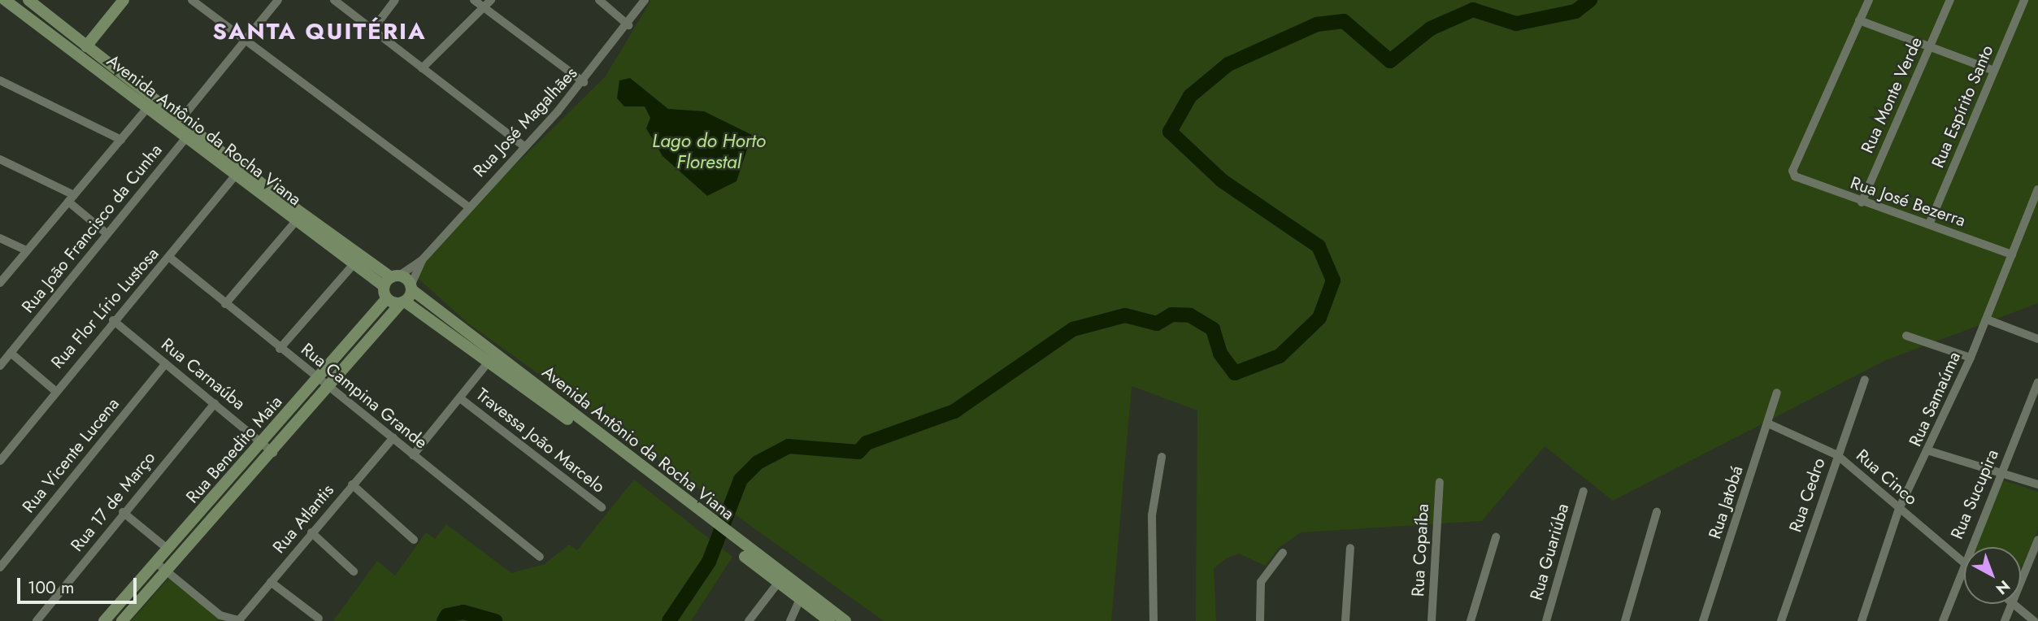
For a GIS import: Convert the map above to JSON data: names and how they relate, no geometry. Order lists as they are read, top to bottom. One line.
{"streets":{"main road":["Avenida Antônio da Rocha Viana","Rua Benedito Maia"],"street":["Rua Monte Verde","Rua Espírito Santo","Rua José Magalhães","Rua José Bezerra","Rua João Francisco da Cunha","Rua Flor Lírio Lustosa","Rua Carnaúba","Rua Campina Grande","Rua Samaúma","Travessa João Marcelo","Rua Vicente Lucena","Rua Cinco","Rua Sucupira","Rua Cedro","Rua 17 de Março","Rua Jatobá","Rua Atlantis","Rua Copaíba","Rua Guariúba"]},"crossings":[["Rua Monte Verde","Rua José Bezerra"],["Rua Espírito Santo","Rua José Bezerra"],["Rua José Magalhães","Avenida Antônio da Rocha Viana"],["Rua José Magalhães","Rua Benedito Maia"],["Avenida Antônio da Rocha Viana","Rua João Francisco da Cunha"],["Avenida Antônio da Rocha Viana","Rua Flor Lírio Lustosa"],["Avenida Antônio da Rocha Viana","Rua Benedito Maia"],["Rua José Bezerra","Rua Samaúma"],["Rua Flor Lírio Lustosa","Rua Carnaúba"],["Rua Flor Lírio Lustosa","Rua Campina Grande"],["Rua Carnaúba","Rua Benedito Maia"],["Rua Carnaúba","Rua Vicente Lucena"],["Rua Carnaúba","Rua 17 de Março"],["Rua Campina Grande","Rua Benedito Maia"],["Rua Campina Grande","Rua Atlantis"],["Rua Samaúma","Rua Cinco"],["Rua Cinco","Rua Sucupira"],["Rua Cinco","Rua Cedro"],["Rua Cinco","Rua Jatobá"]],"districts":["SANTA QUITÉRIA"],"water":["Lago do Horto Florestal"],"scale_bar":"100 m","north":"bottom right"}
